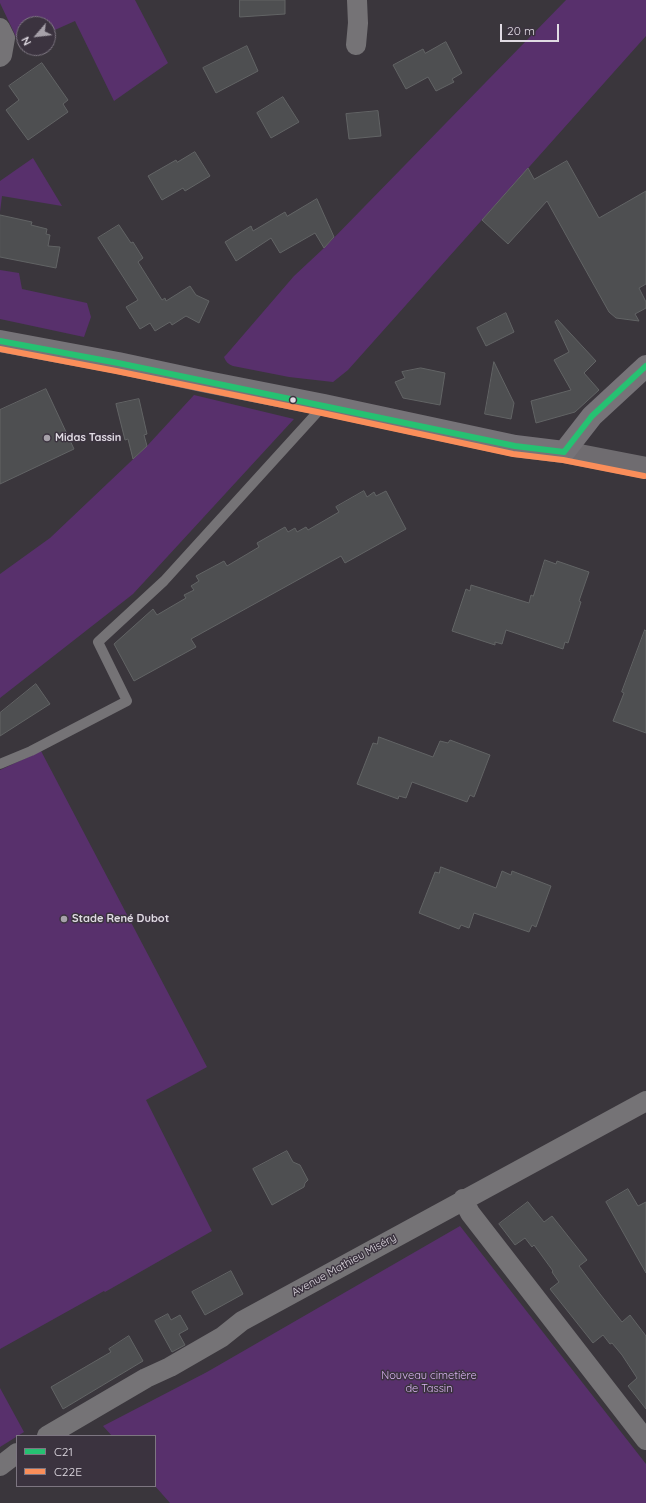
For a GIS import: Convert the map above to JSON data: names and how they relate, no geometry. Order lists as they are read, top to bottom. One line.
{"streets":{"street":["Avenue Mathieu Miséry"]},"parks":["Nouveau cimetière de Tassin"],"places":["Midas Tassin","Stade René Dubot"],"lines":["transit line C21","transit line C22E"],"legend":["C21","C22E"],"scale_bar":"20 m","north":"bottom left"}
